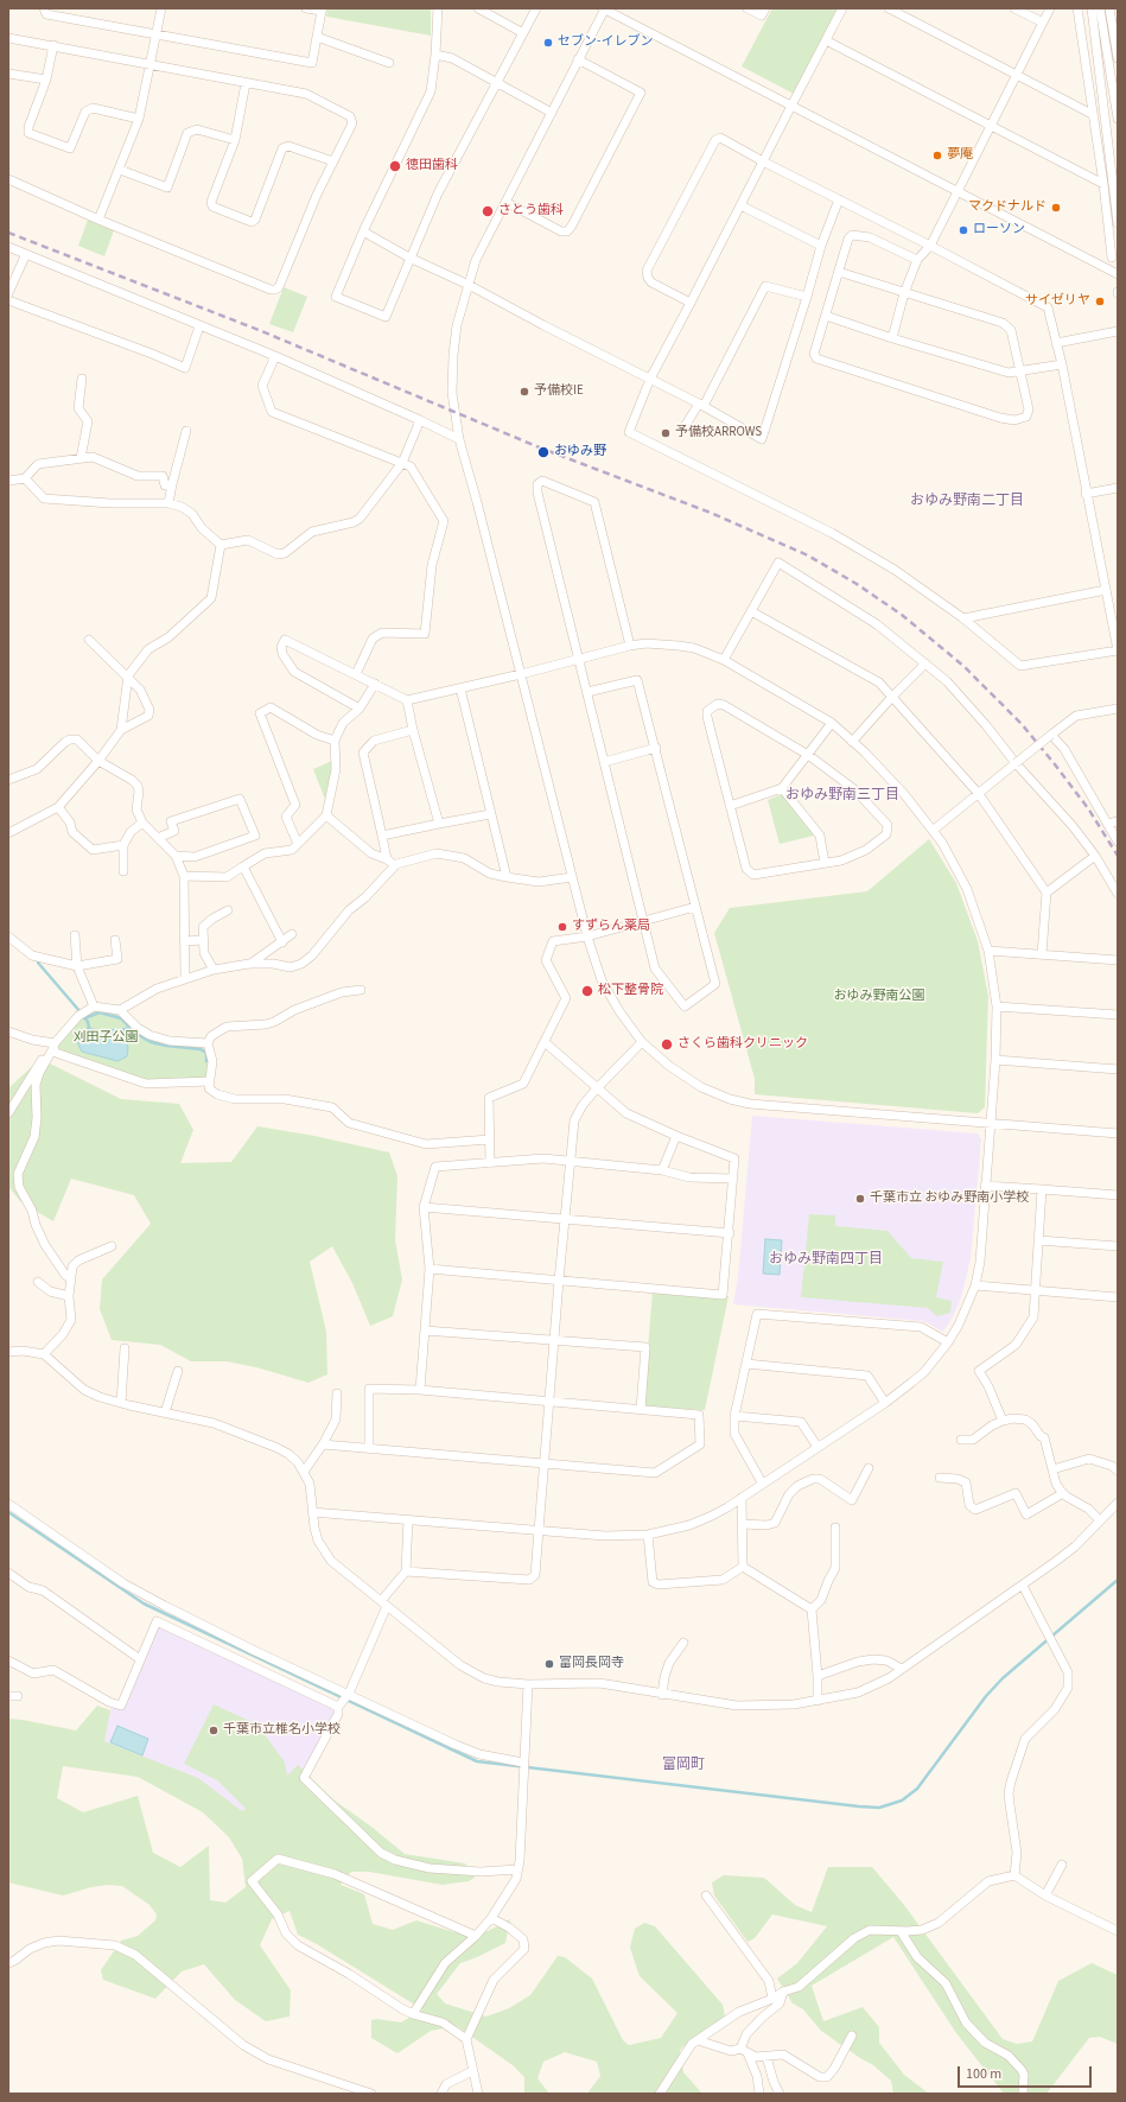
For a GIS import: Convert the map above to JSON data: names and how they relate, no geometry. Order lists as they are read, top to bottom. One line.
{"districts":["おゆみ野南二丁目","おゆみ野南三丁目","おゆみ野南四丁目","富岡町"],"parks":["おゆみ野南公園","刈田子公園"],"places":["セブン-イレブン","夢庵","徳田歯科","マクドナルド","さとう歯科","ローソン","サイゼリヤ","予備校IE","予備校ARROWS","おゆみ野","すずらん薬局","松下整骨院","さくら歯科クリニック","千葉市立 おゆみ野南小学校","富岡長岡寺","千葉市立椎名小学校"],"scale_bar":"100 m"}
